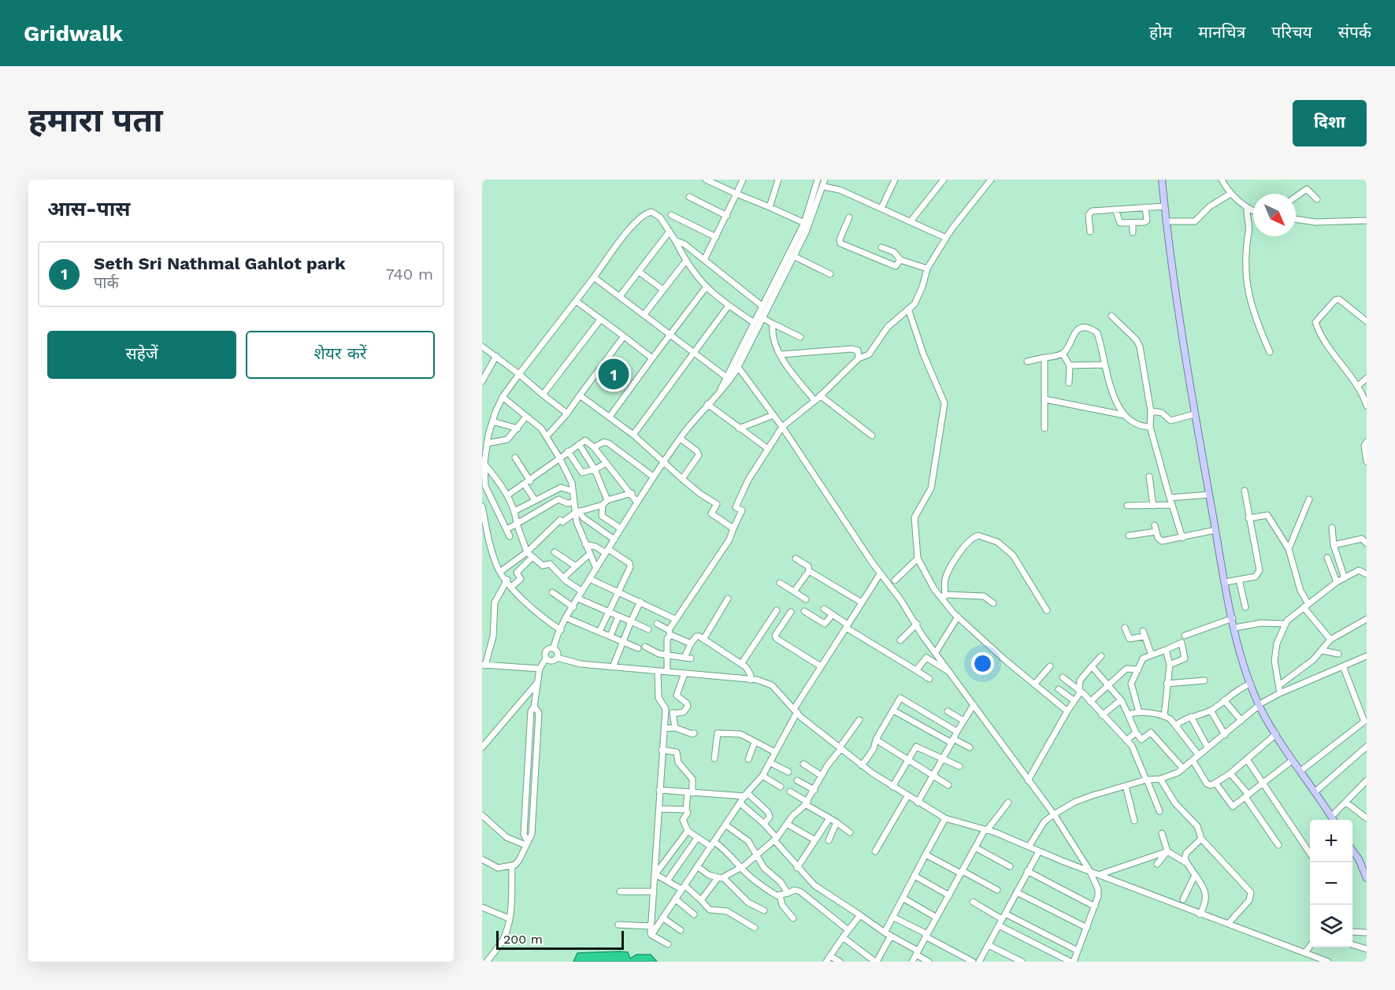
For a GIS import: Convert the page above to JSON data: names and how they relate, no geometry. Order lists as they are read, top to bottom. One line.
{"scale_bar":"200 m","north":"bottom right","page":{"header":"Gridwalk","nav":["होम","मानचित्र","परिचय","संपर्क"],"buttons":["दिशा",["सहेजें","शेयर करें"]],"title":"हमारा पता","heading":"आस-पास","list":[{"mark":"1","name":"Seth Sri Nathmal Gahlot park","note":"पार्क","value":"740 m"}],"pins":"1","map_buttons":["+","−"],"scale":"200 m"}}
